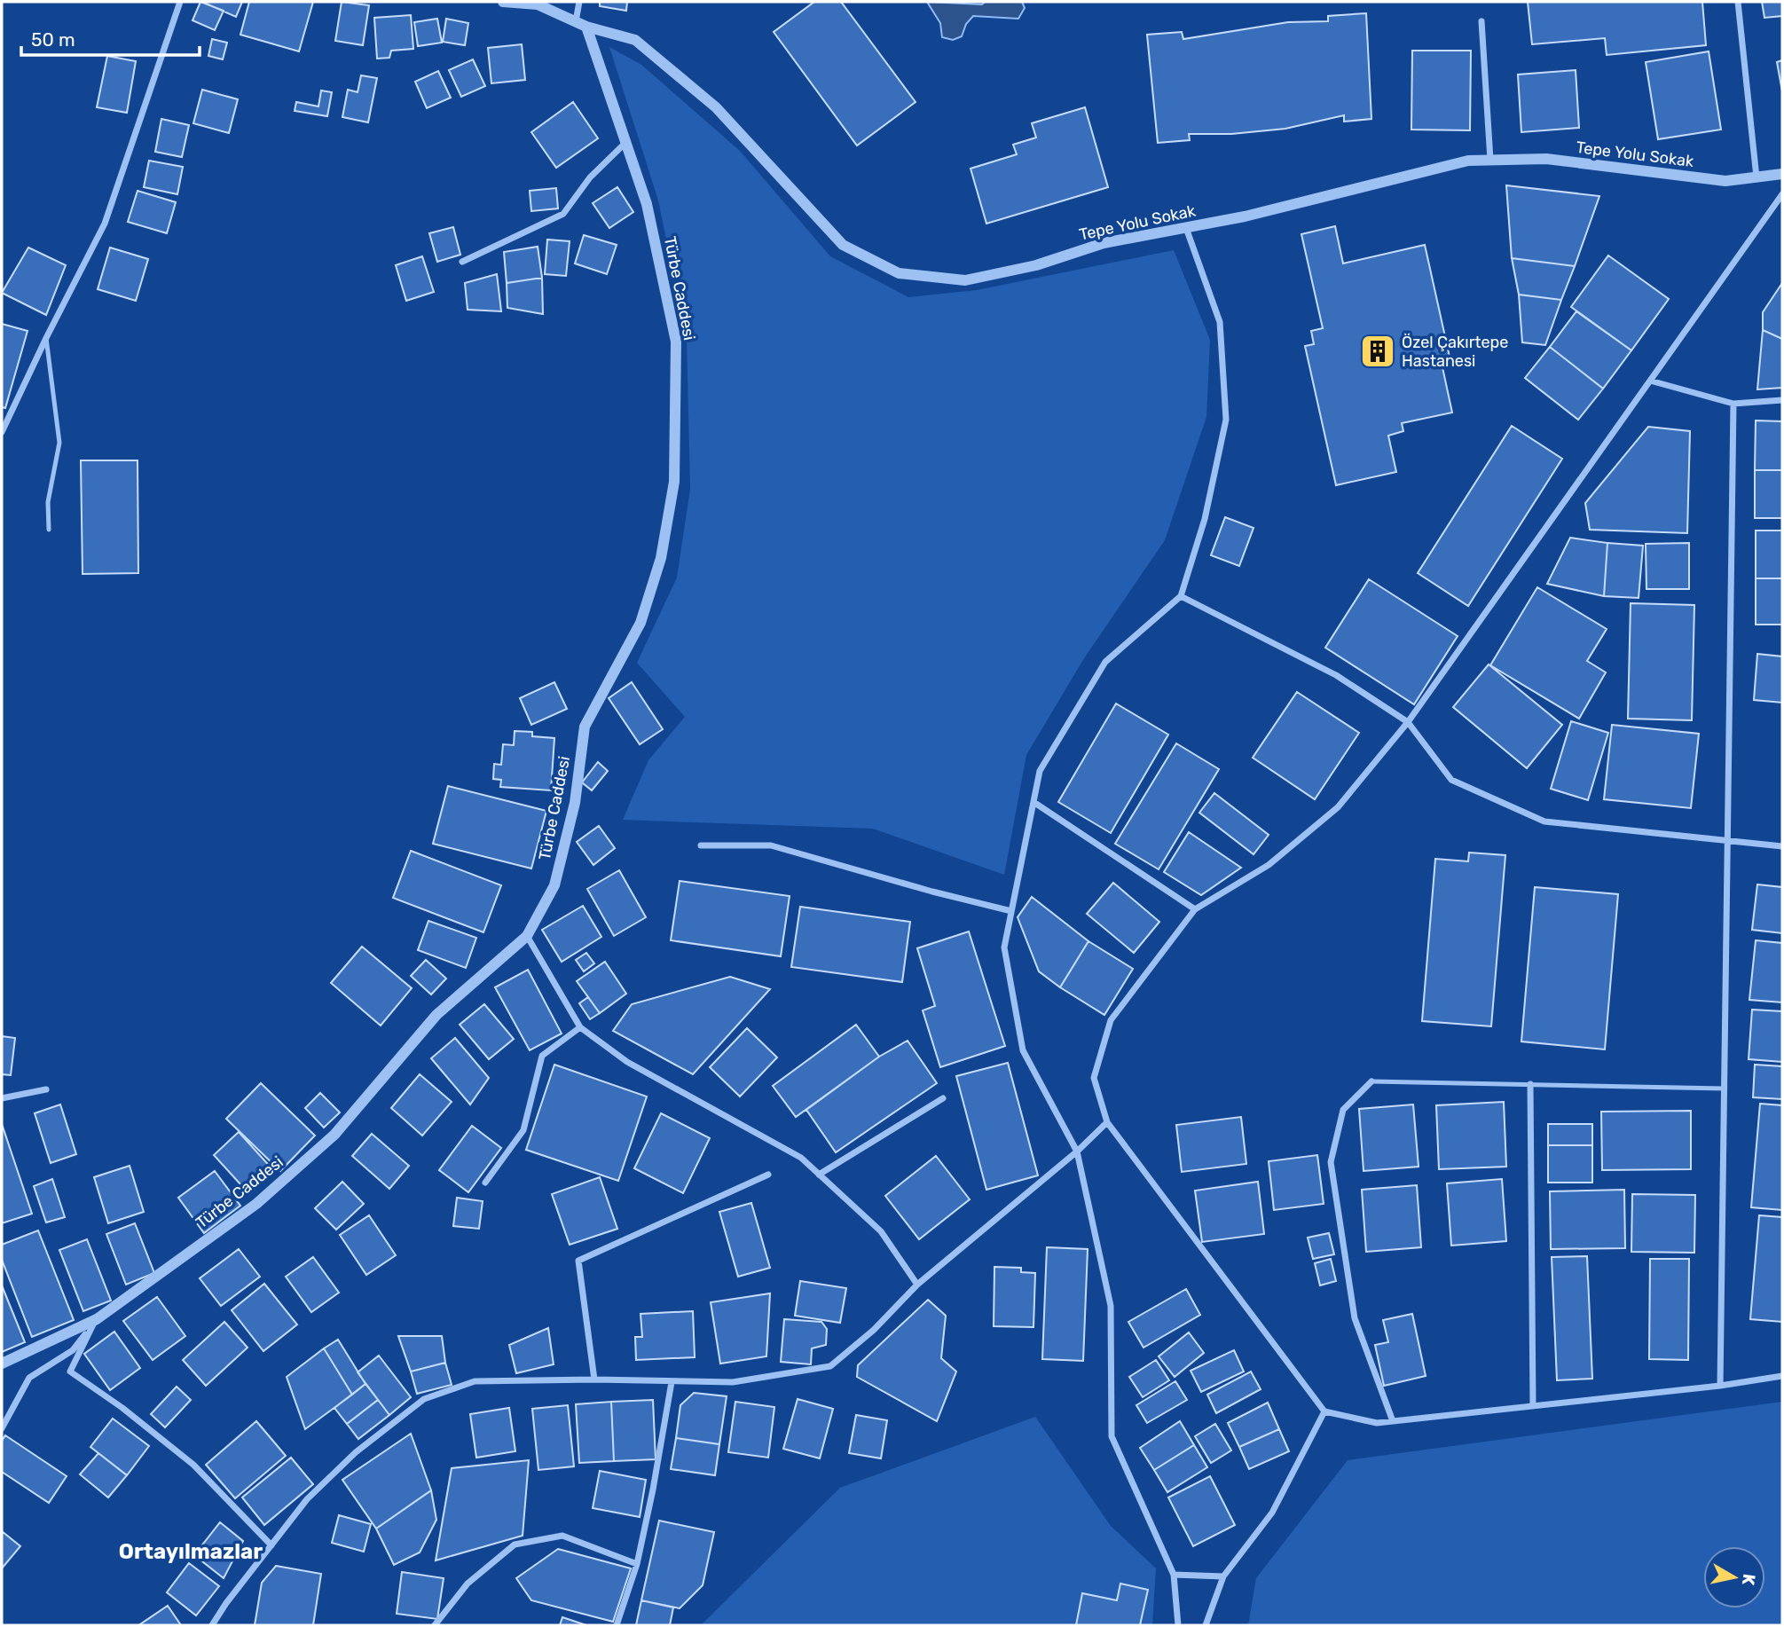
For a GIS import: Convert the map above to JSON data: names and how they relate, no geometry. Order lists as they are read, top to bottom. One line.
{"streets":{"street":["Tepe Yolu Sokak","Türbe Caddesi"]},"crossings":[["Tepe Yolu Sokak","Türbe Caddesi"]],"districts":["Ortayılmazlar"],"places":{"building":["Özel Çakırtepe Hastanesi"]},"scale_bar":"50 m","north":"right"}
